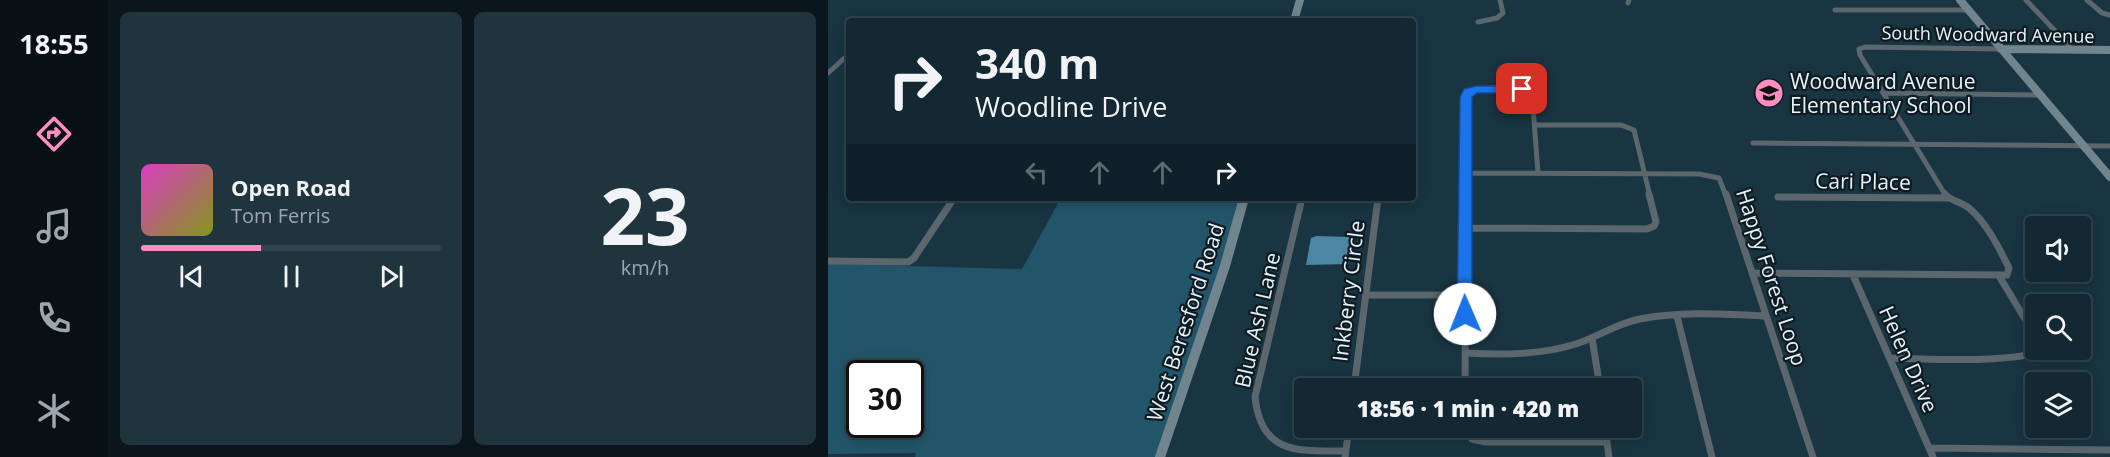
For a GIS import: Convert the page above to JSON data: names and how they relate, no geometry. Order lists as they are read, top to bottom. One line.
{"streets":{"street":["South Woodward Avenue","Cari Place","Happy Forest Loop","Inkberry Circle","Blue Ash Lane","West Beresford Road","Helen Drive"]},"places":{"school or university":["Woodward Avenue Elementary School"]},"page":{"tabs":"18:55","tile":["23","km/h"],"turn":["340 m","Woodline Drive"],"song":["Open Road","Tom Ferris"],"limit":"30","trip":"18:56 · 1 min · 420 m"}}
